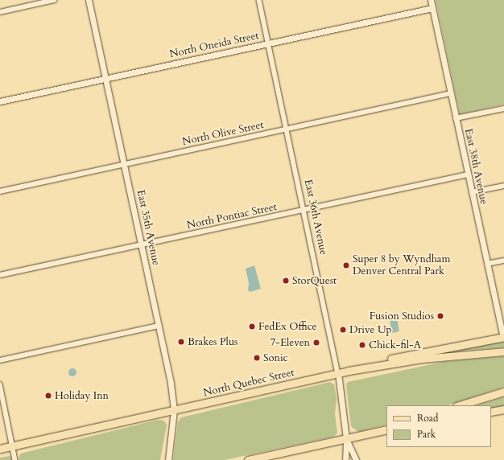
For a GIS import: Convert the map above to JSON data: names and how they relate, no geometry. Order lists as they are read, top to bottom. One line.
{"streets":{"main road":["North Quebec Street"],"street":["North Oneida Street","North Olive Street","East 38th Avenue","North Pontiac Street","East 36th Avenue","East 35th Avenue"]},"crossings":[["North Oneida Street","East 38th Avenue"],["North Oneida Street","East 36th Avenue"],["North Oneida Street","East 35th Avenue"],["North Olive Street","East 38th Avenue"],["North Olive Street","East 36th Avenue"],["North Olive Street","East 35th Avenue"],["East 38th Avenue","North Pontiac Street"],["North Pontiac Street","East 36th Avenue"],["North Pontiac Street","East 35th Avenue"],["East 36th Avenue","North Quebec Street"],["East 35th Avenue","North Quebec Street"]],"places":["Super 8 by Wyndham Denver Central Park","StorQuest","Fusion Studios","FedEx Office","Drive Up","Brakes Plus","7-Eleven","Chick-fil-A","Sonic","Holiday Inn"],"legend":["Road","Park"]}
